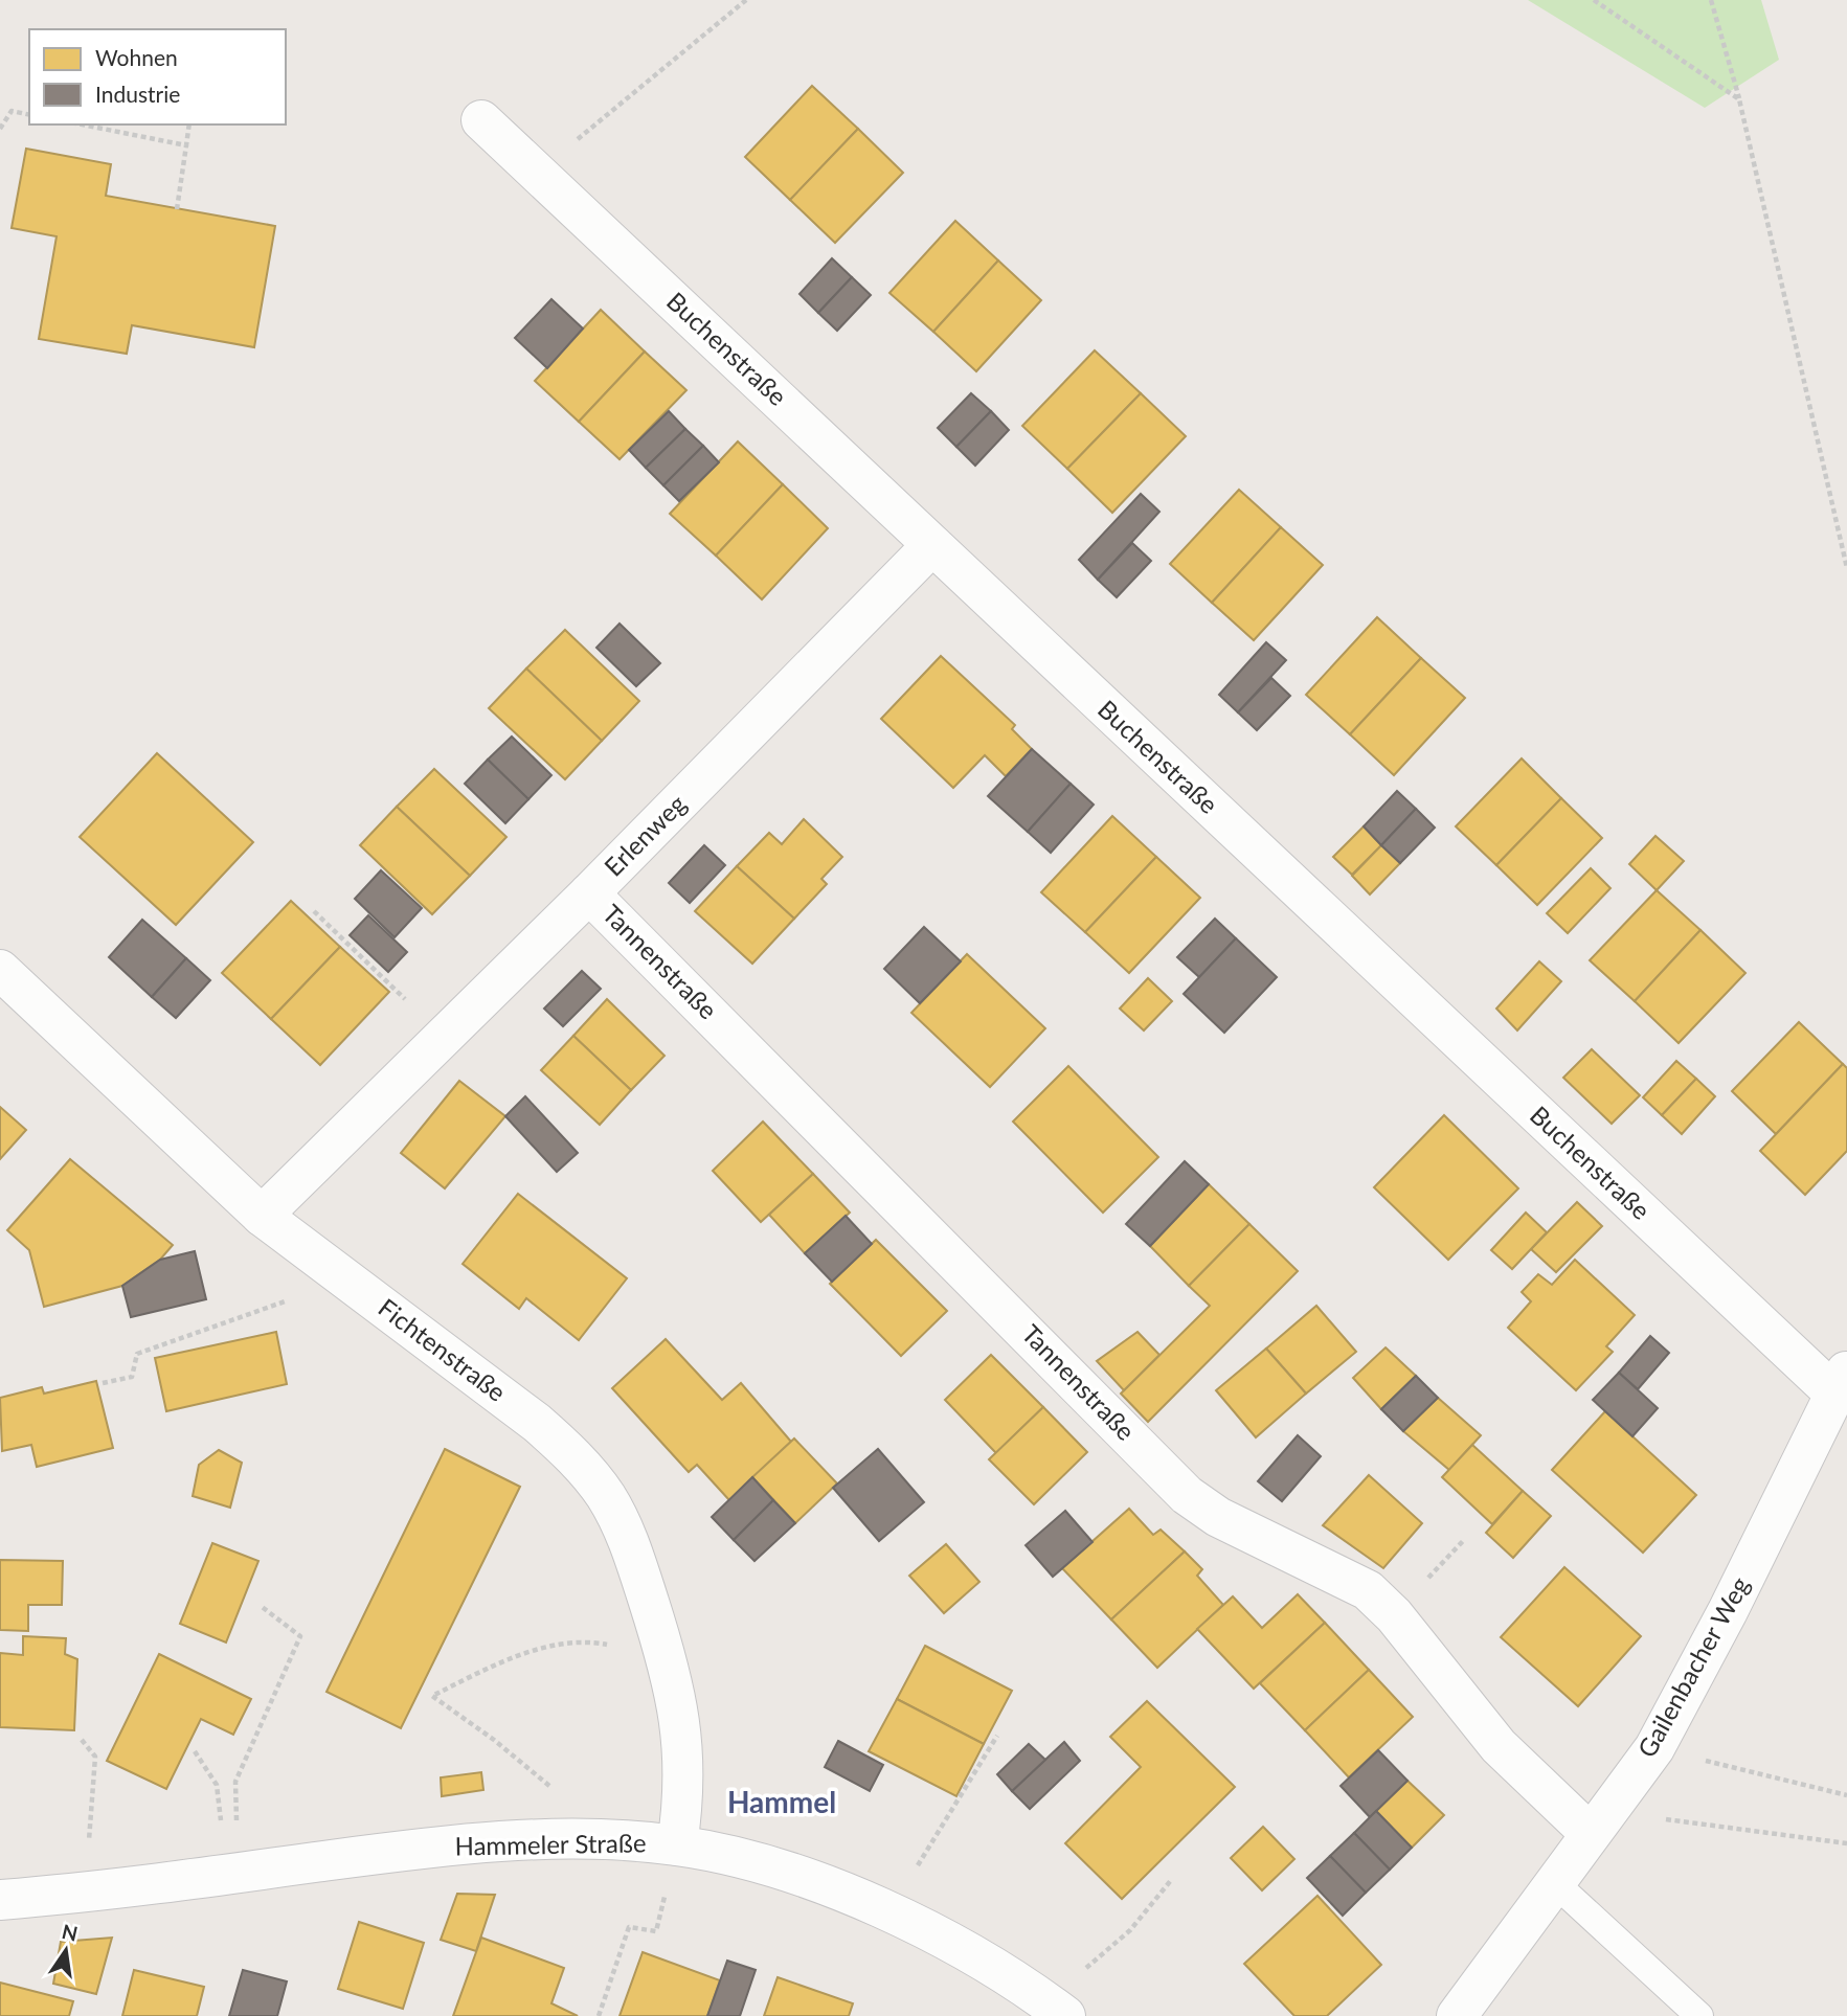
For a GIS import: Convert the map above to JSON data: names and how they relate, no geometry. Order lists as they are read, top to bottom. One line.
{"streets":{"street":["Buchenstraße","Erlenweg","Tannenstraße","Fichtenstraße","Gailenbacher Weg","Hammeler Straße"]},"crossings":[["Buchenstraße","Erlenweg"],["Buchenstraße","Gailenbacher Weg"],["Erlenweg","Tannenstraße"],["Erlenweg","Fichtenstraße"],["Tannenstraße","Gailenbacher Weg"],["Fichtenstraße","Hammeler Straße"]],"districts":["Hammel"],"legend":["Wohnen","Industrie"],"north":"top"}
